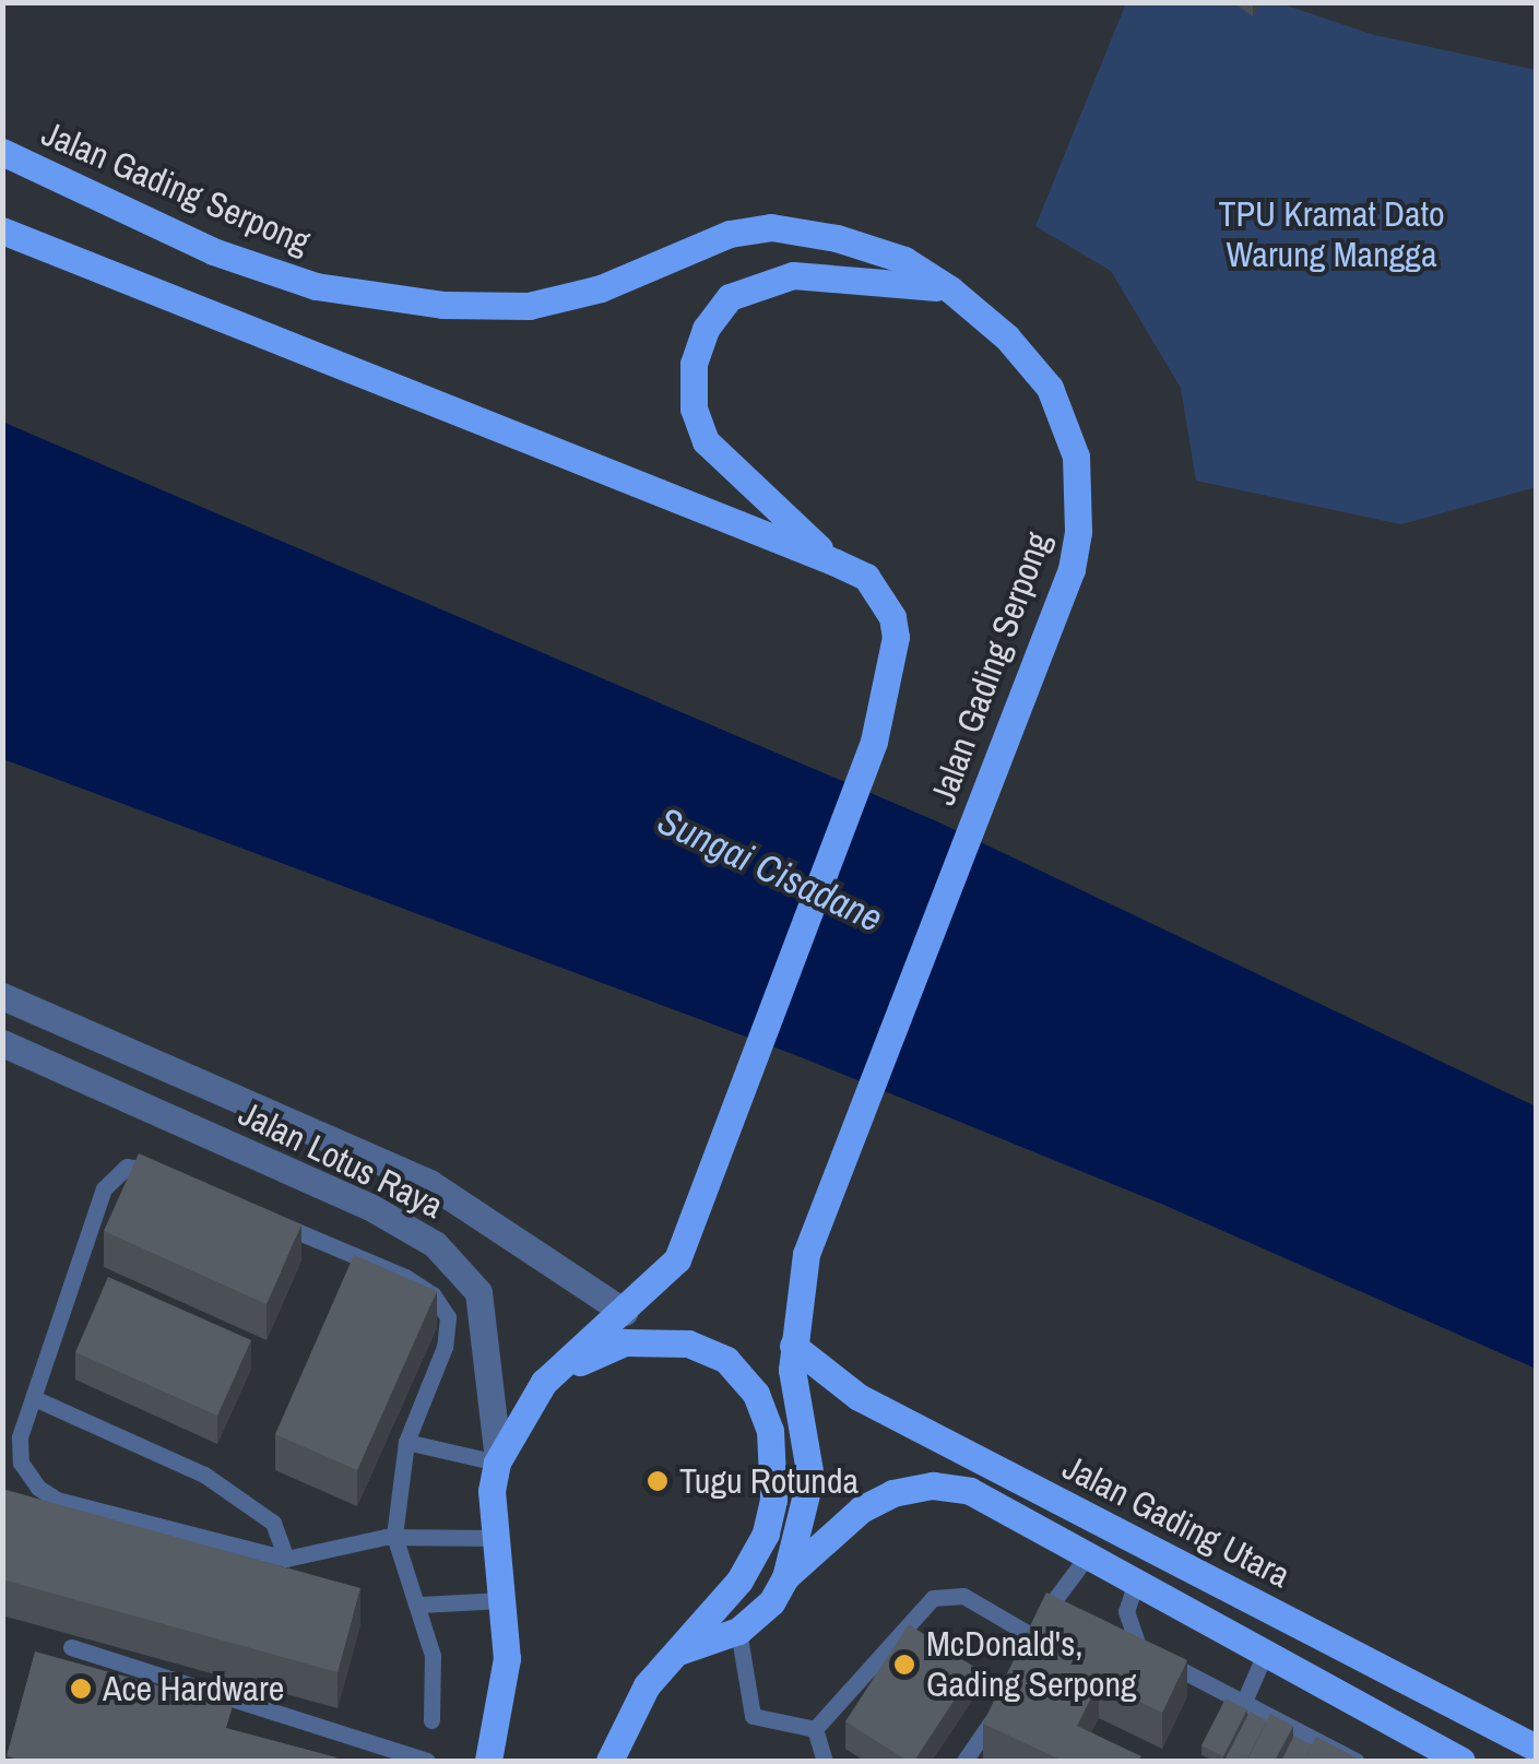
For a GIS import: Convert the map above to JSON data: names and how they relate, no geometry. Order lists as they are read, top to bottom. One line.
{"streets":{"main road":["Jalan Gading Serpong","Jalan Gading Utara"],"street":["Jalan Lotus Raya"]},"crossings":[["Jalan Gading Serpong","Jalan Gading Utara"]],"water":["Sungai Cisadane"],"parks":["TPU Kramat Dato Warung Mangga"],"places":["Tugu Rotunda","McDonald's, Gading Serpong","Ace Hardware"]}
